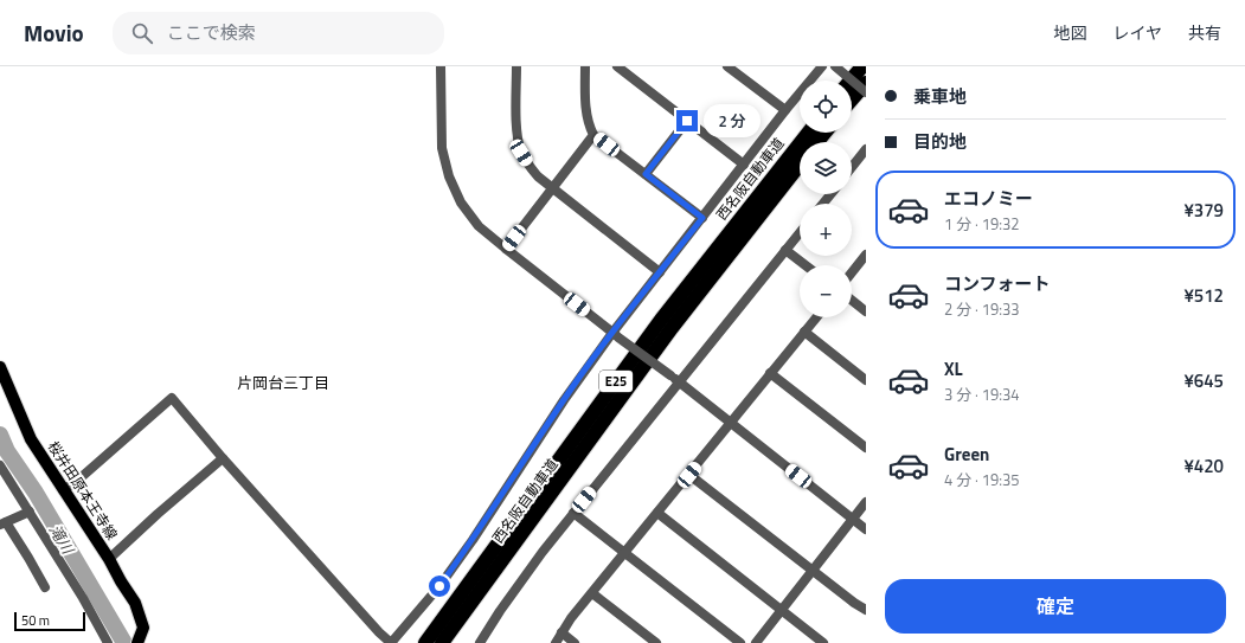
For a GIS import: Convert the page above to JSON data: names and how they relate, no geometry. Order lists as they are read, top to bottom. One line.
{"streets":{"highway":["西名阪自動車道","E25"],"main road":["桜井田原本王寺線"]},"districts":["片岡台三丁目"],"water":["滝川"],"scale_bar":"50 m","page":{"header":"Movio","search":"ここで検索","nav":["地図","レイヤ","共有"],"banner":["乗車地","目的地"],"map_buttons":["+","−"],"bubble":"2 分","list":[{"name":"エコノミー","note":"1 分 · 19:32","value":"¥379"},{"name":"コンフォート","note":"2 分 · 19:33","value":"¥512"},{"name":"XL","note":"3 分 · 19:34","value":"¥645"},{"name":"Green","note":"4 分 · 19:35","value":"¥420"}],"buttons":"確定","scale":"50 m"}}
